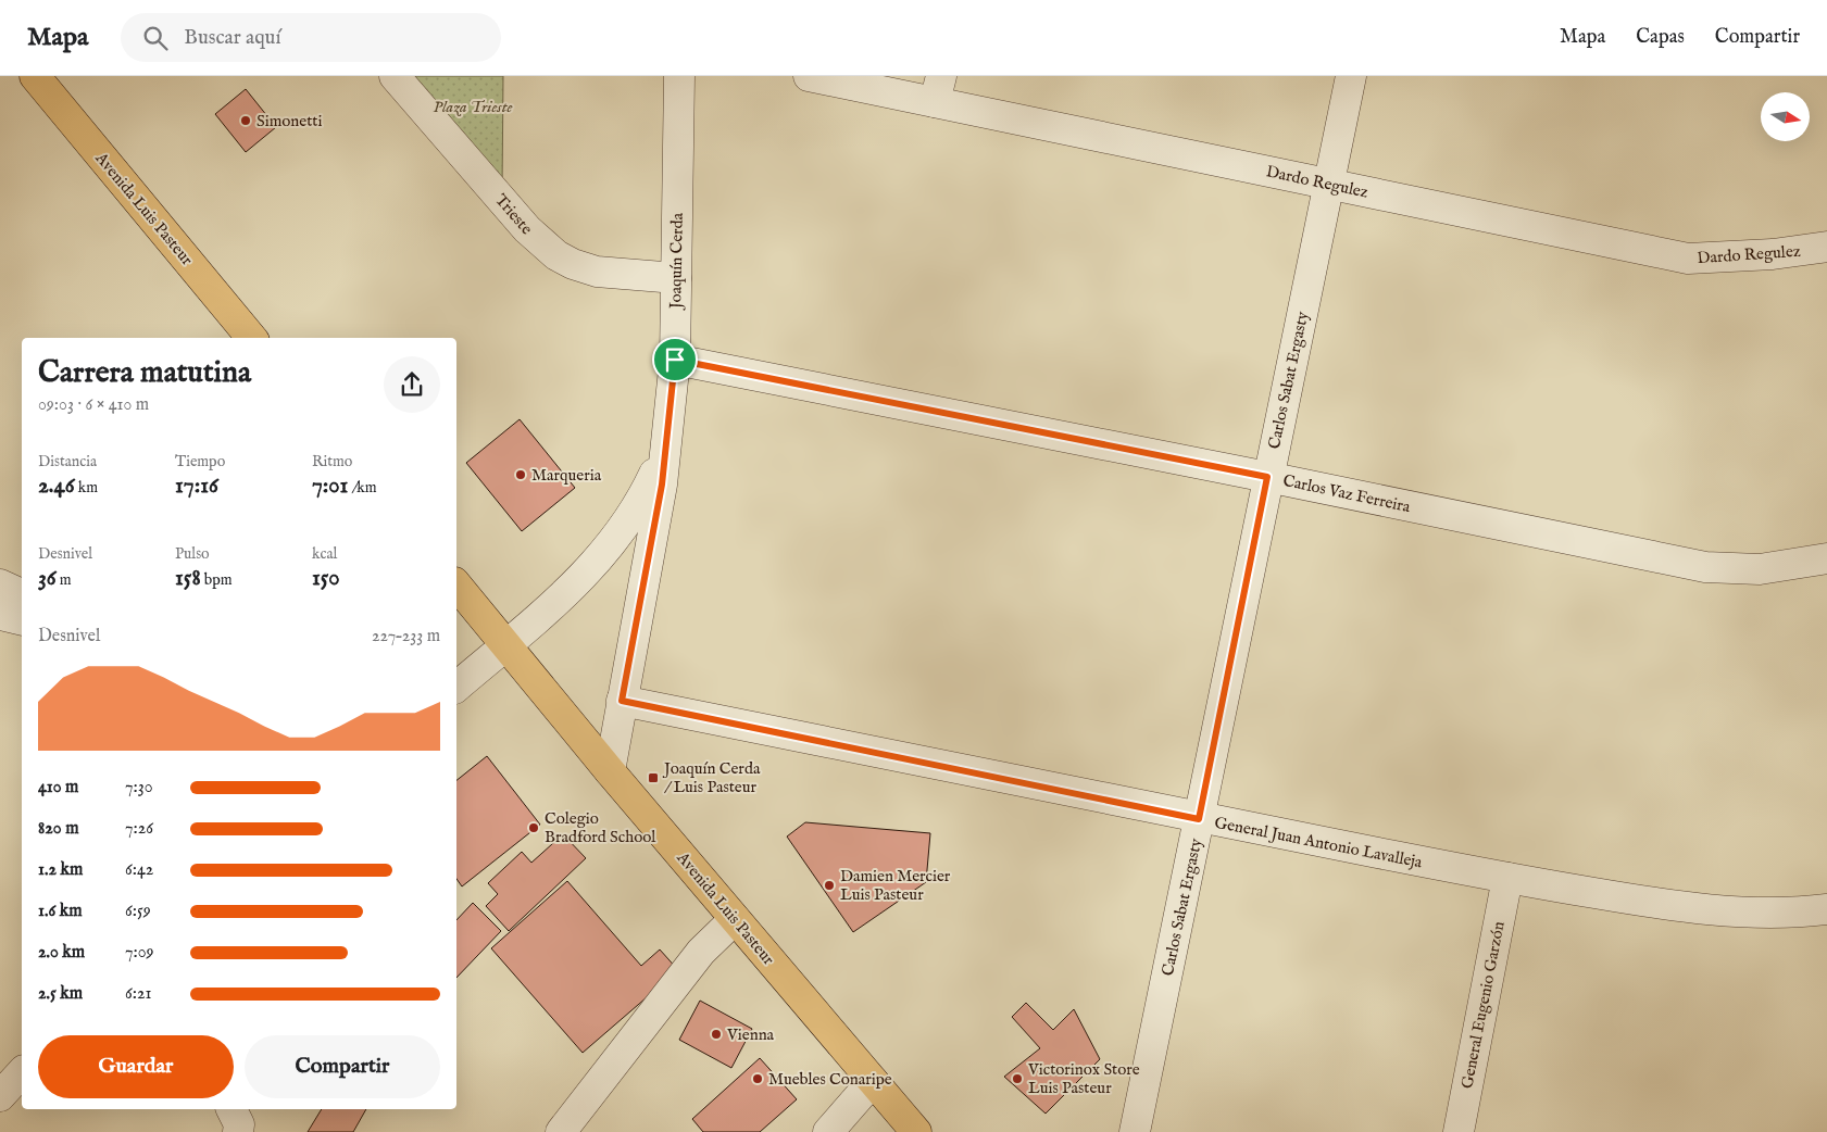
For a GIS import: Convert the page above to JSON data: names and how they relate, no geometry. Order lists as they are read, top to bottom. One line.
{"streets":{"main road":["Avenida Luis Pasteur"],"street":["Dardo Regulez","Trieste","Joaquín Cerda","Carlos Sabat Ergasty","Carlos Vaz Ferreira","General Juan Antonio Lavalleja","General Eugenio Garzón"]},"crossings":[["Dardo Regulez","Carlos Sabat Ergasty"],["Avenida Luis Pasteur","Joaquín Cerda"],["Trieste","Joaquín Cerda"],["Joaquín Cerda","Carlos Vaz Ferreira"],["Joaquín Cerda","General Juan Antonio Lavalleja"],["Carlos Sabat Ergasty","Carlos Vaz Ferreira"],["Carlos Sabat Ergasty","General Juan Antonio Lavalleja"],["General Juan Antonio Lavalleja","General Eugenio Garzón"]],"parks":["Plaza Trieste"],"places":{"other":["Simonetti","Marqueria","Colegio Bradford School","Damien Mercier Luis Pasteur","Vienna","Muebles Conaripe","Victorinox Store Luis Pasteur"],"transit":["Joaquín Cerda / Luis Pasteur"]},"north":"right","page":{"header":"Mapa","search":"Buscar aquí","nav":["Mapa","Capas","Compartir"],"heading":["Carrera matutina","09:03 · 6 × 410 m"],"stats":[["Distancia","2.46 km"],["Tiempo","17:16"],["Ritmo","7:01 /km"],["Desnivel","36 m"],["Pulso","158 bpm"],["kcal","150"]],"chart":["Desnivel","227–233 m"],"list":[{"name":"410 m","note":"7:30"},{"name":"820 m","note":"7:26"},{"name":"1.2 km","note":"6:42"},{"name":"1.6 km","note":"6:59"},{"name":"2.0 km","note":"7:09"},{"name":"2.5 km","note":"6:21"}],"buttons":["Guardar","Compartir"]}}
